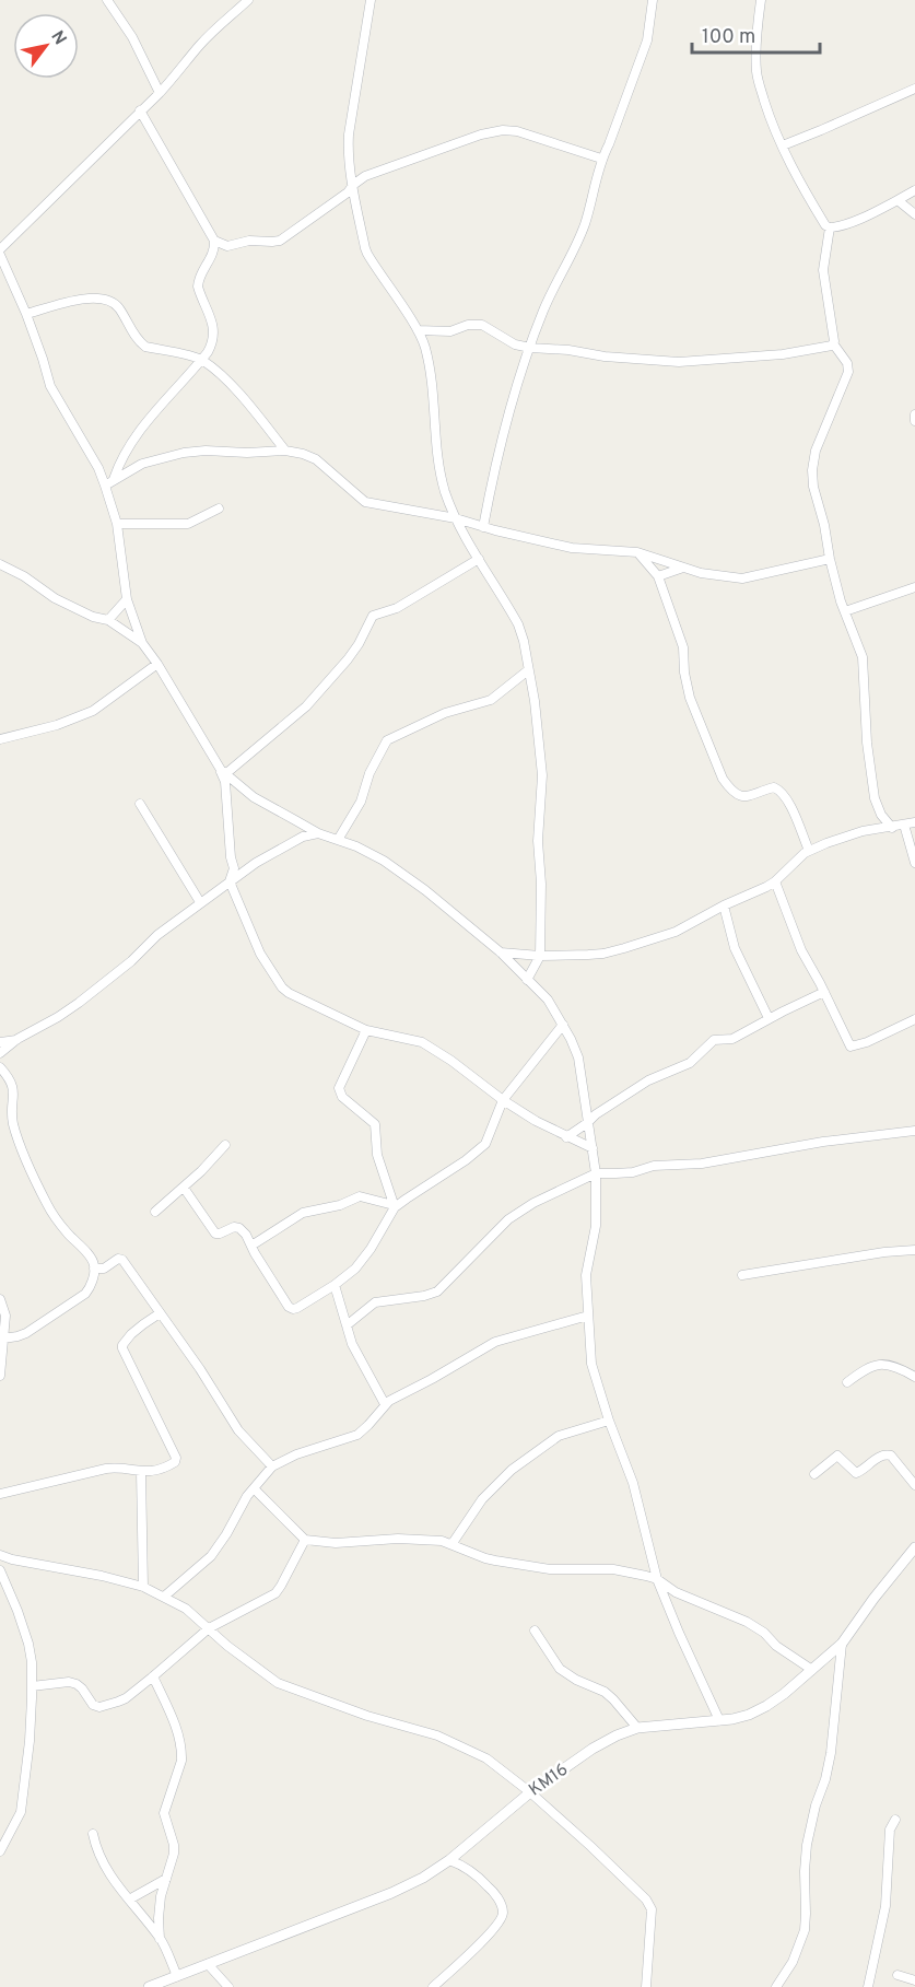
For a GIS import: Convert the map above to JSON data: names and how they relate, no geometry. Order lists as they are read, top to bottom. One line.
{"streets":{"street":["KM16"]},"scale_bar":"100 m","north":"top right"}
